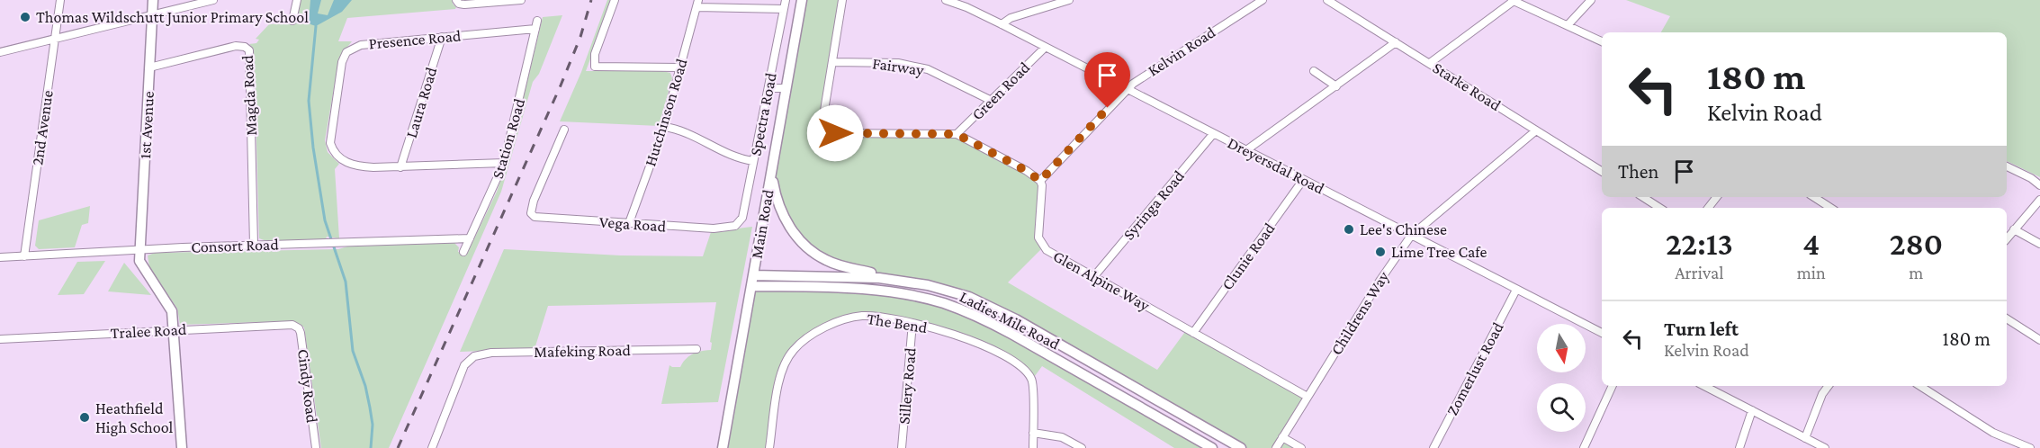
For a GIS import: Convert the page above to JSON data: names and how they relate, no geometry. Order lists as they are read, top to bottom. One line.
{"streets":{"main road":["1st Avenue","Main Road","Ladies Mile Road"],"street":["Presence Road","Kelvin Road","Fairway","Starke Road","Green Road","Magda Road","Laura Road","Hutchinson Road","Spectra Road","2nd Avenue","Station Road","Dreyersdal Road","Syringa Road","Vega Road","Consort Road","Clunie Road","Glen Alpine Way","Childrens Way","The Bend","Tralee Road","Mafeking Road","Zomerlust Road","Cindy Road","Sillery Road"]},"crossings":[["Presence Road","Laura Road"],["Presence Road","Station Road"],["Kelvin Road","Dreyersdal Road"],["Kelvin Road","Glen Alpine Way"],["Fairway","Green Road"],["Starke Road","Childrens Way"],["Green Road","Dreyersdal Road"],["Magda Road","1st Avenue"],["Magda Road","Consort Road"],["Hutchinson Road","Vega Road"],["Spectra Road","Vega Road"],["1st Avenue","Consort Road"],["2nd Avenue","Consort Road"],["Station Road","Consort Road"],["Dreyersdal Road","Syringa Road"],["Dreyersdal Road","Clunie Road"],["Dreyersdal Road","Childrens Way"],["Dreyersdal Road","Zomerlust Road"],["Syringa Road","Glen Alpine Way"],["Main Road","Ladies Mile Road"],["Clunie Road","Glen Alpine Way"],["Glen Alpine Way","Childrens Way"],["The Bend","Sillery Road"],["Tralee Road","Cindy Road"]],"places":["Thomas Wildschutt Junior Primary School","Lee's Chinese","Lime Tree Cafe","Heathfield High School"],"north":"bottom","page":{"turn":["180 m","Kelvin Road"],"then":"Then","eta":["22:13","Arrival","4","min","280","m"],"list":[{"name":"Turn left","note":"Kelvin Road","value":"180 m"}]}}
